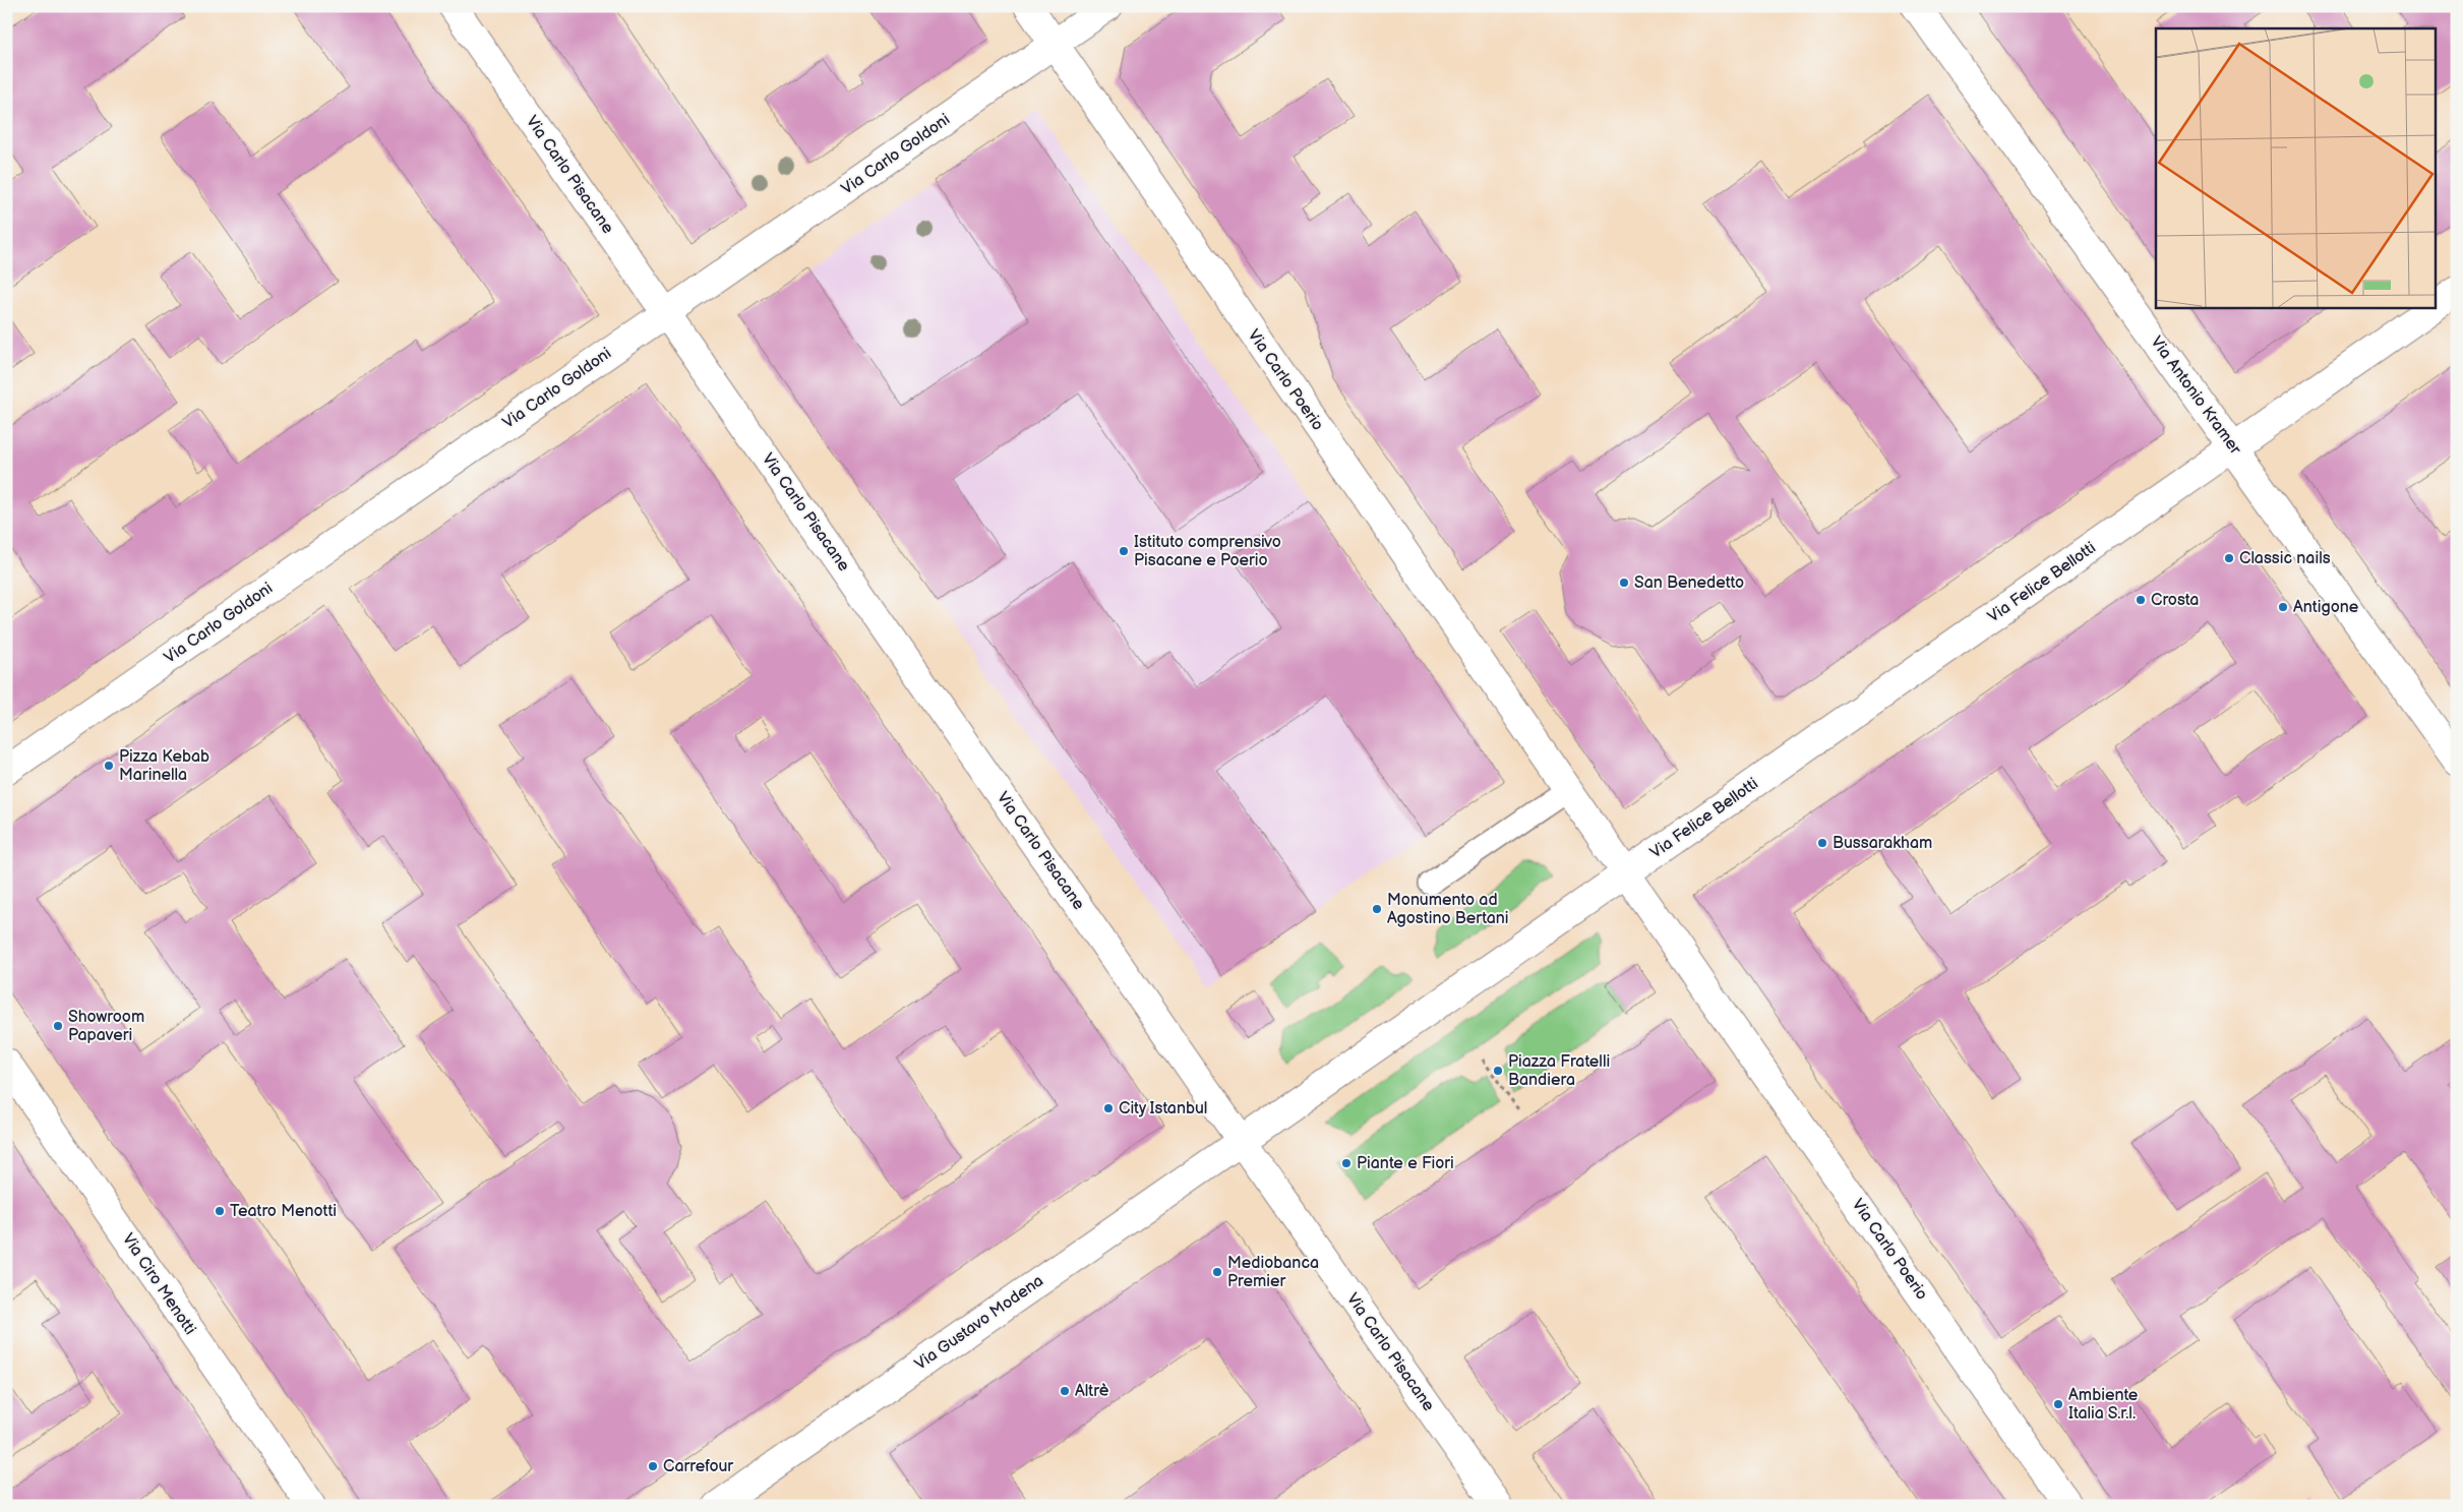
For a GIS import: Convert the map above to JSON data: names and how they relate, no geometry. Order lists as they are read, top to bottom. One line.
{"streets":{"street":["Via Carlo Goldoni","Via Carlo Pisacane","Via Carlo Poerio","Via Antonio Kramer","Via Felice Bellotti","Via Ciro Menotti","Via Gustavo Modena"]},"crossings":[["Via Carlo Goldoni","Via Carlo Pisacane"],["Via Carlo Goldoni","Via Carlo Poerio"],["Via Carlo Pisacane","Via Gustavo Modena"],["Via Carlo Poerio","Via Felice Bellotti"],["Via Antonio Kramer","Via Felice Bellotti"]],"places":["Istituto comprensivo Pisacane e Poerio","Classic nails","San Benedetto","Crosta","Antigone","Pizza Kebab Marinella","Bussarakham","Monumento ad Agostino Bertani","Showroom Papaveri","Piazza Fratelli Bandiera","City Istanbul","Piante e Fiori","Teatro Menotti","Mediobanca Premier","Altrè","Ambiente Italia S.r.l.","Carrefour"]}
